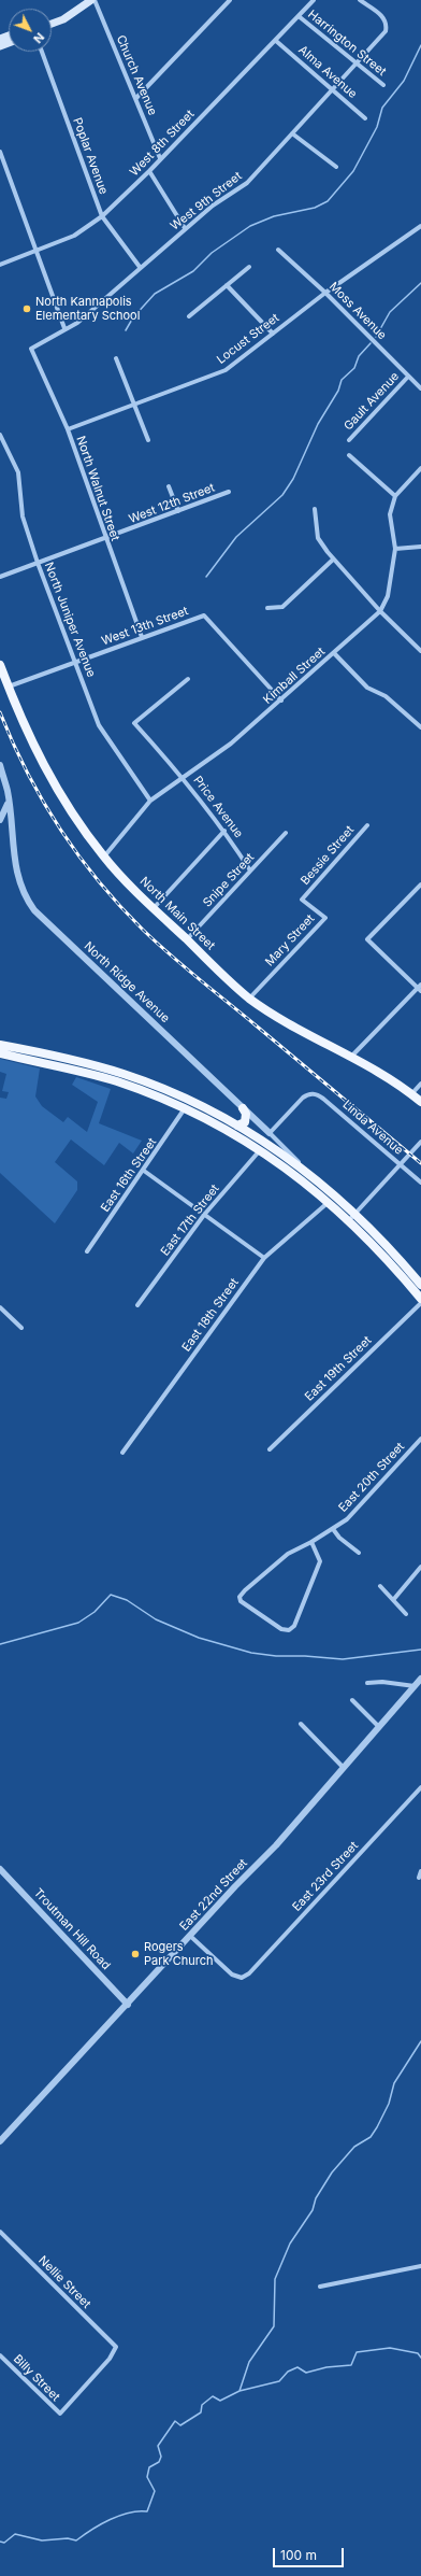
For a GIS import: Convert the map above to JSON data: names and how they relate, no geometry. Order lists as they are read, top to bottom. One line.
{"streets":{"main road":["North Main Street"],"street":["Harrington Street","Alma Avenue","Church Avenue","West 8th Street","Poplar Avenue","West 9th Street","Moss Avenue","Locust Street","Gault Avenue","North Walnut Street","West 12th Street","North Juniper Avenue","West 13th Street","Kimball Street","Price Avenue","Bessie Street","Snipe Street","Mary Street","North Ridge Avenue","Linda Avenue","East 16th Street","East 17th Street","East 18th Street","East 19th Street","East 20th Street","East 23rd Street","East 22nd Street","Troutman Hill Road","Nellie Street","Billy Street"]},"crossings":[["Harrington Street","West 8th Street"],["Harrington Street","West 9th Street"],["Alma Avenue","West 8th Street"],["Alma Avenue","West 9th Street"],["Church Avenue","West 8th Street"],["West 8th Street","Poplar Avenue"],["Poplar Avenue","West 9th Street"],["West 9th Street","North Walnut Street"],["Moss Avenue","Locust Street"],["Moss Avenue","Gault Avenue"],["Locust Street","North Walnut Street"],["North Walnut Street","West 12th Street"],["North Walnut Street","West 13th Street"],["West 12th Street","North Juniper Avenue"],["North Juniper Avenue","West 13th Street"],["North Juniper Avenue","Kimball Street"],["West 13th Street","Kimball Street"],["West 13th Street","North Main Street"],["Kimball Street","Price Avenue"],["Kimball Street","North Main Street"],["Price Avenue","Snipe Street"],["Bessie Street","Mary Street"],["Snipe Street","North Main Street"],["North Main Street","Mary Street"],["North Ridge Avenue","Linda Avenue"],["East 23rd Street","East 22nd Street"],["East 22nd Street","Troutman Hill Road"],["Nellie Street","Billy Street"]],"places":["North Kannapolis Elementary School","Rogers Park Church"],"scale_bar":"100 m","north":"bottom right"}
